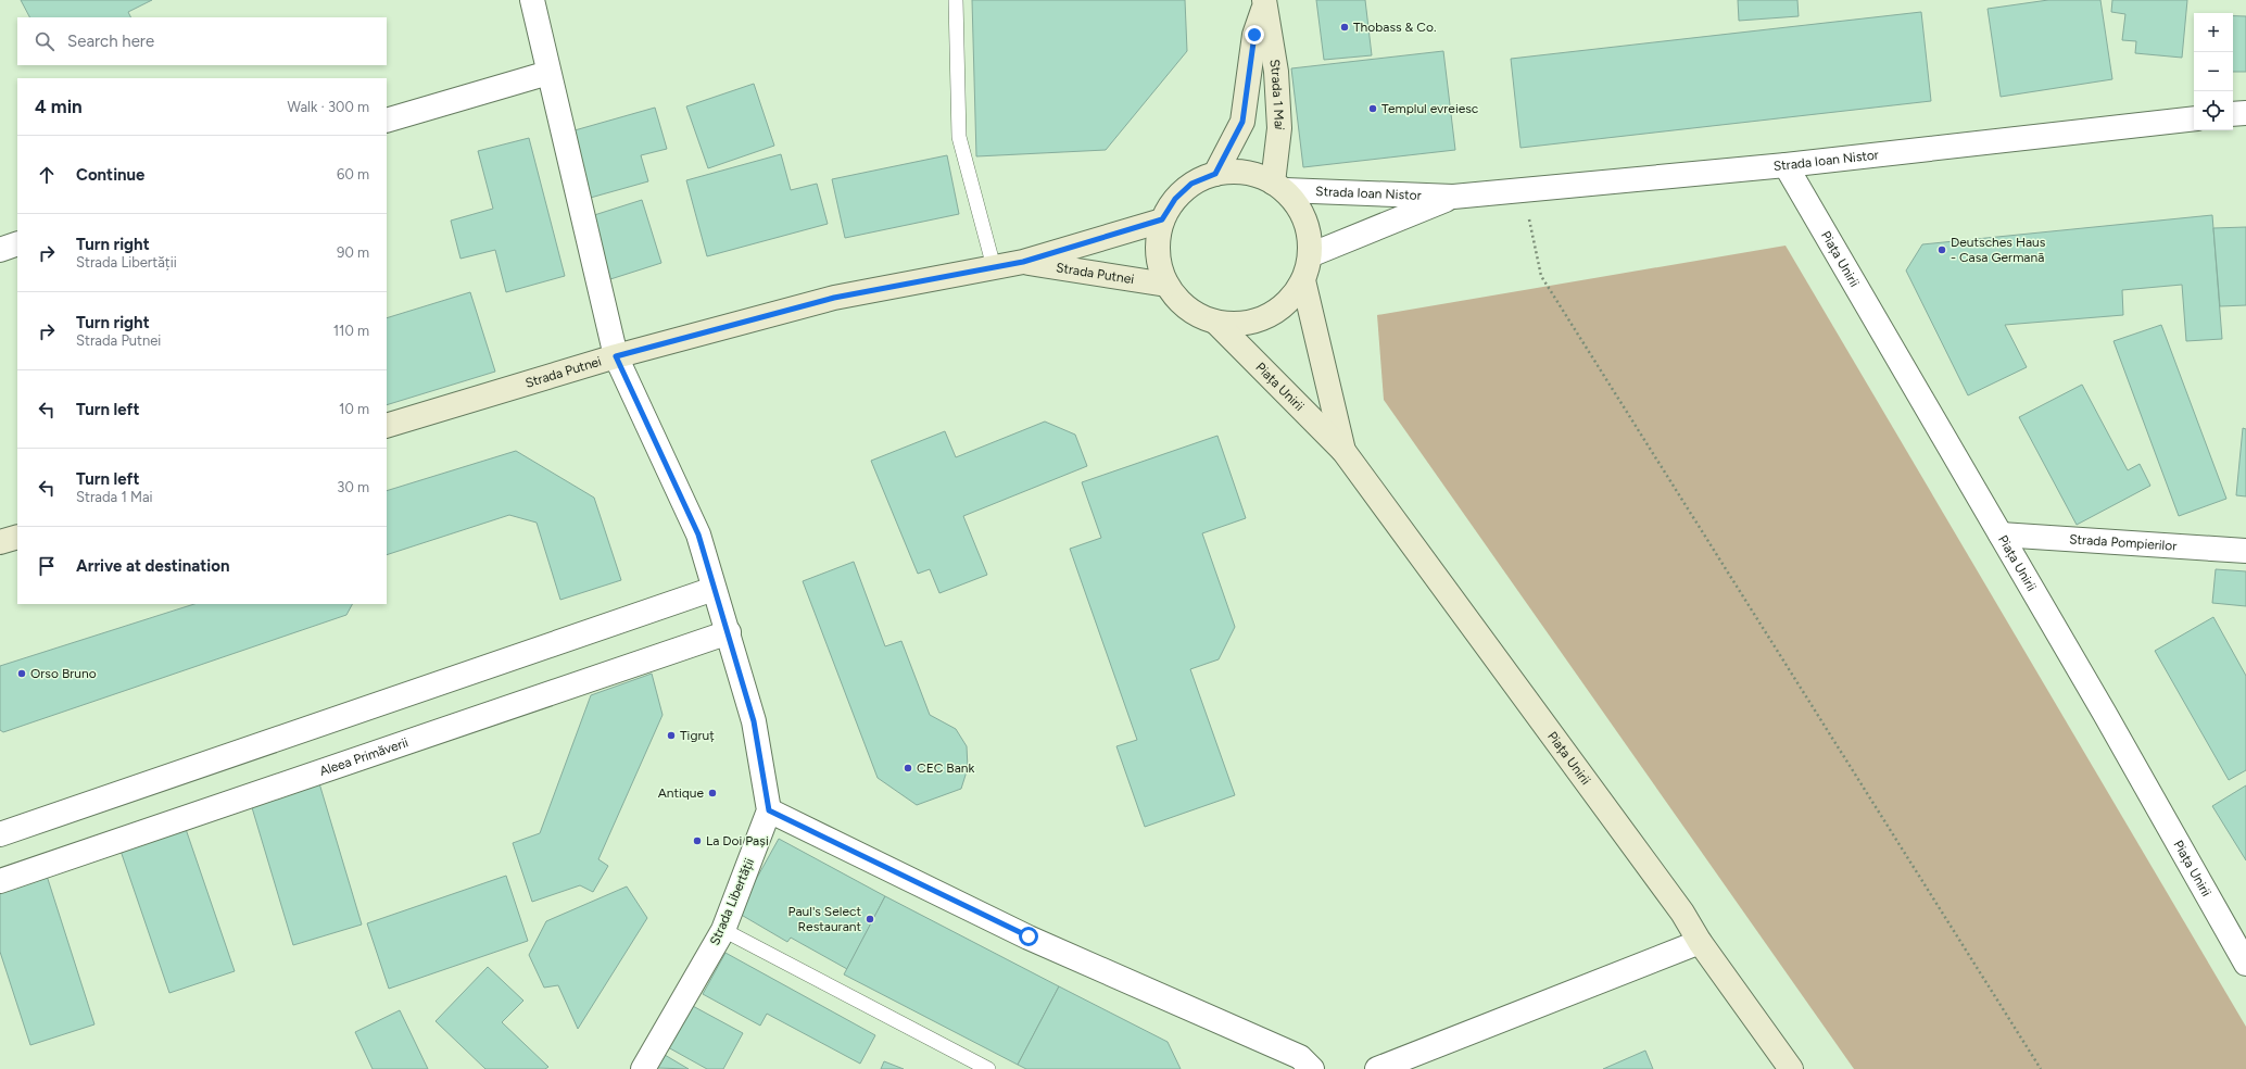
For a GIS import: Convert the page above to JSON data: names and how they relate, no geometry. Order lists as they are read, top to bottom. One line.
{"streets":{"main road":["Strada 1 Mai","Piața Unirii","Strada Putnei"],"street":["Strada Ioan Nistor","Strada Pompierilor","Aleea Primăverii","Strada Libertății"]},"crossings":[["Strada 1 Mai","Strada Ioan Nistor"],["Strada 1 Mai","Piața Unirii"],["Strada 1 Mai","Strada Putnei"],["Strada Ioan Nistor","Piața Unirii"],["Strada Ioan Nistor","Strada Putnei"],["Piața Unirii","Strada Putnei"],["Piața Unirii","Strada Pompierilor"]],"places":["Thobass & Co.","Templul evreiesc","Deutsches Haus - Casa Germană","Orso Bruno","Tigruț","CEC Bank","Antique","La Doi Pași","Paul's Select Restaurant"],"page":{"map_buttons":["+","−"],"search":"Search here","heading":["4 min","Walk · 300 m"],"list":[["Continue","60 m"],["Turn right","Strada Libertății","90 m"],["Turn right","Strada Putnei","110 m"],["Turn left","10 m"],["Turn left","Strada 1 Mai","30 m"],"Arrive at destination"]}}
